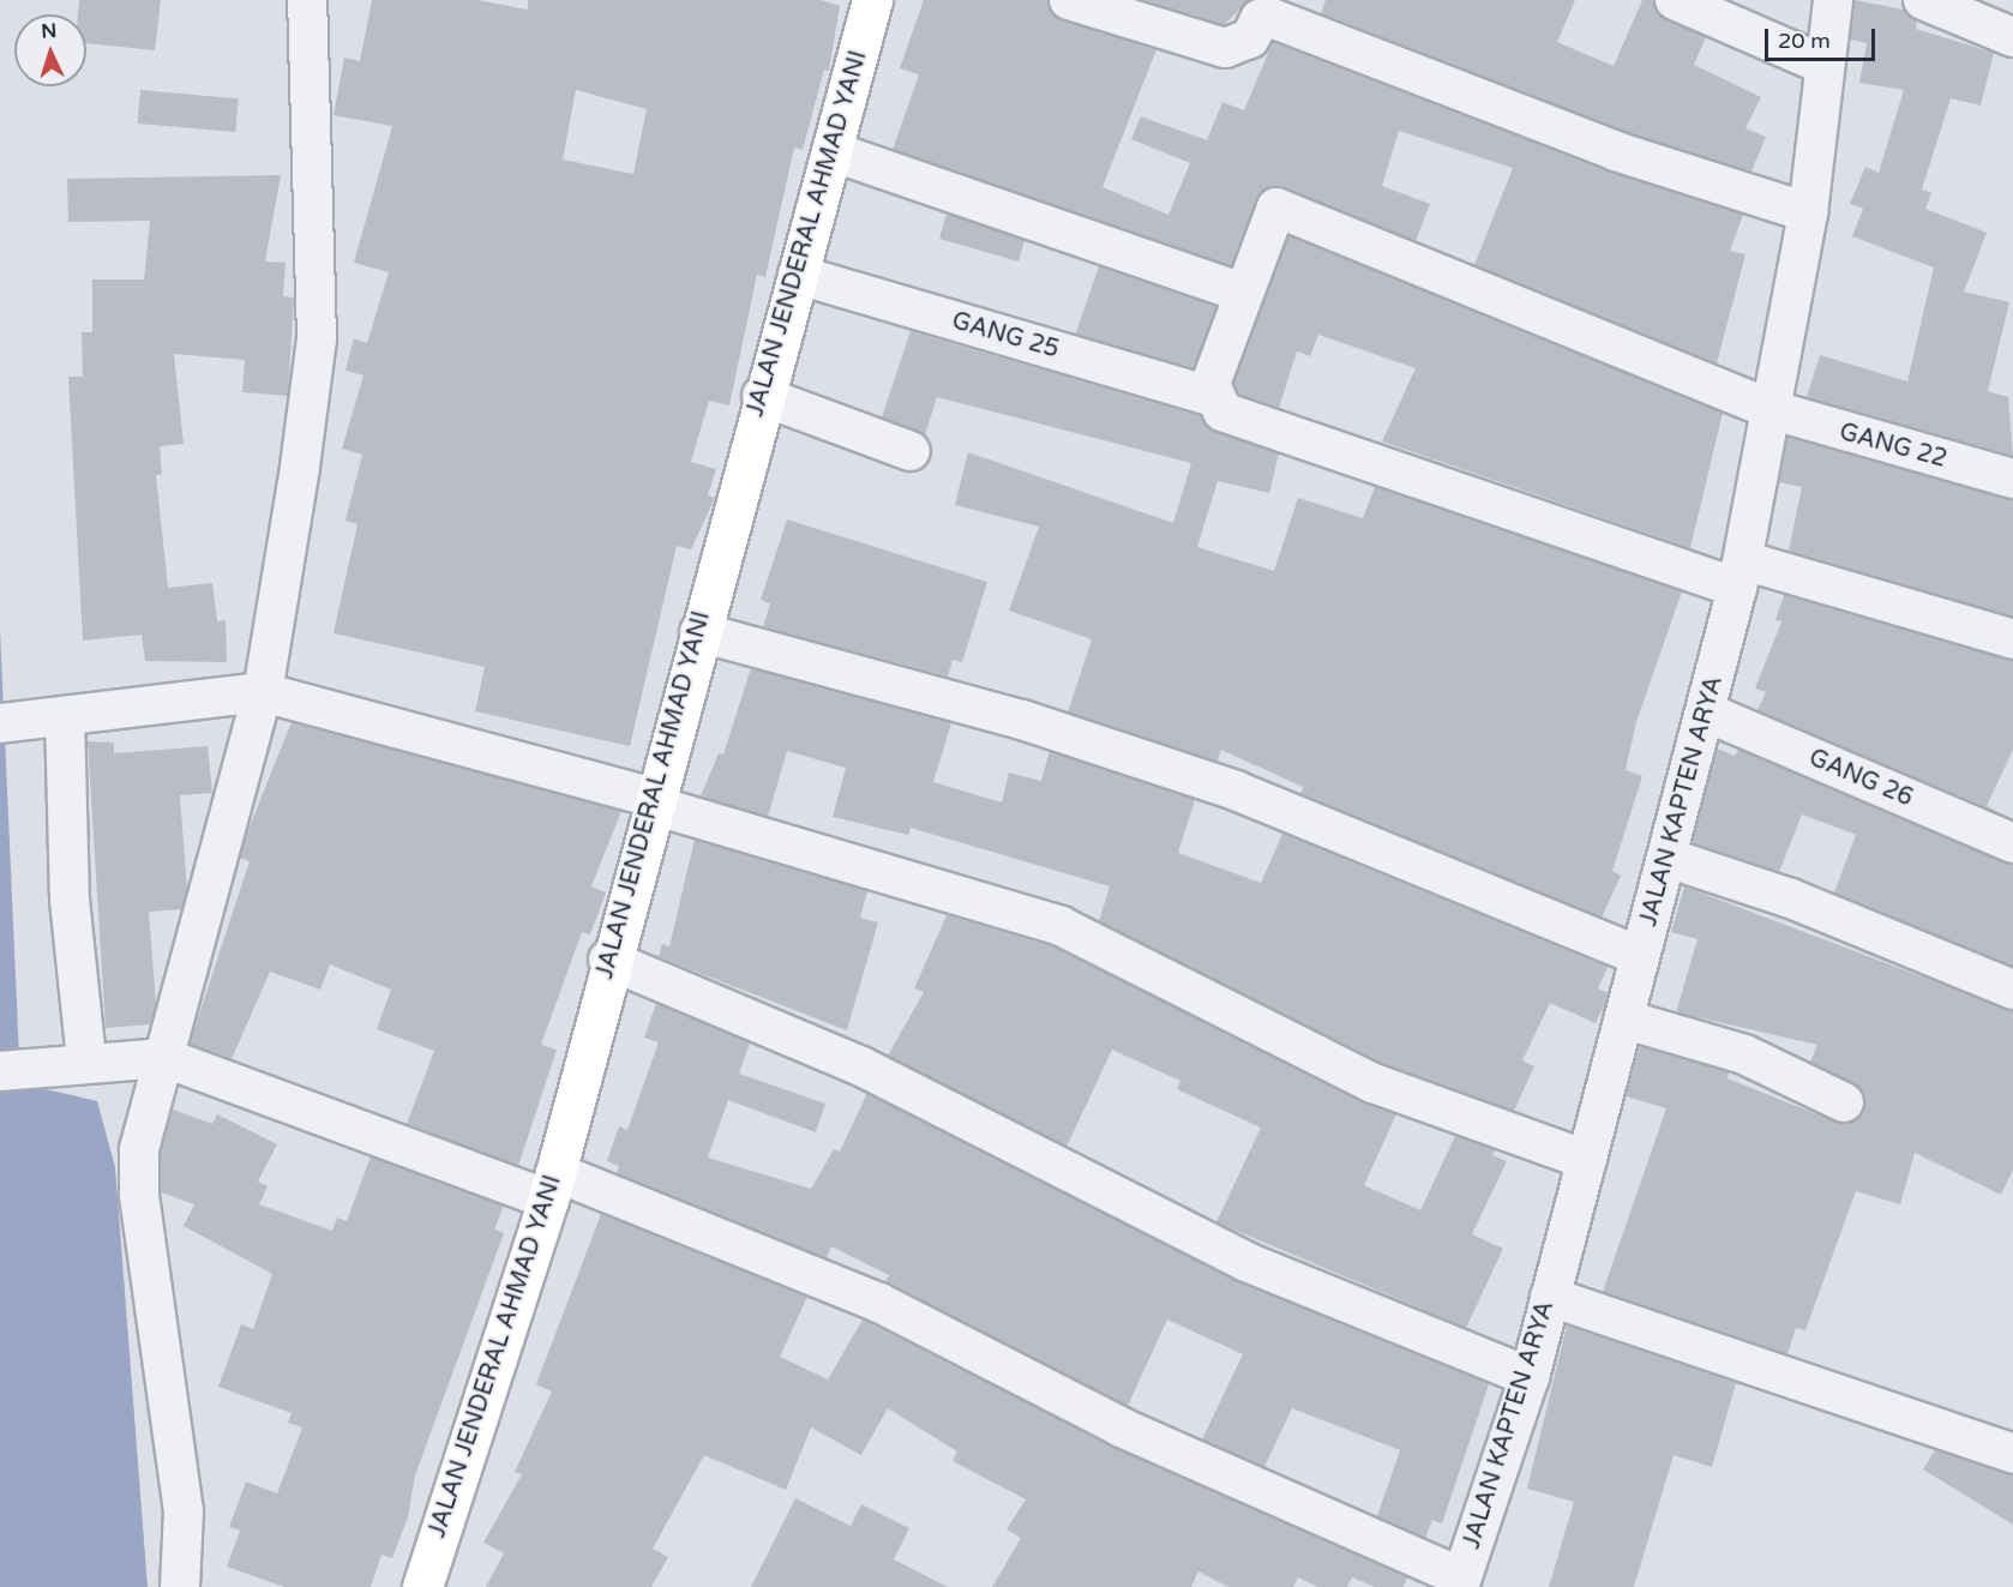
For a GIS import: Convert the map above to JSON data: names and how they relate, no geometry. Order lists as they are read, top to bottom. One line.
{"streets":{"main road":["JALAN JENDERAL AHMAD YANI"],"street":["GANG 25","GANG 22","GANG 26","JALAN KAPTEN ARYA"]},"crossings":[["JALAN JENDERAL AHMAD YANI","GANG 25"],["GANG 22","JALAN KAPTEN ARYA"],["GANG 26","JALAN KAPTEN ARYA"]],"scale_bar":"20 m","north":"top"}
